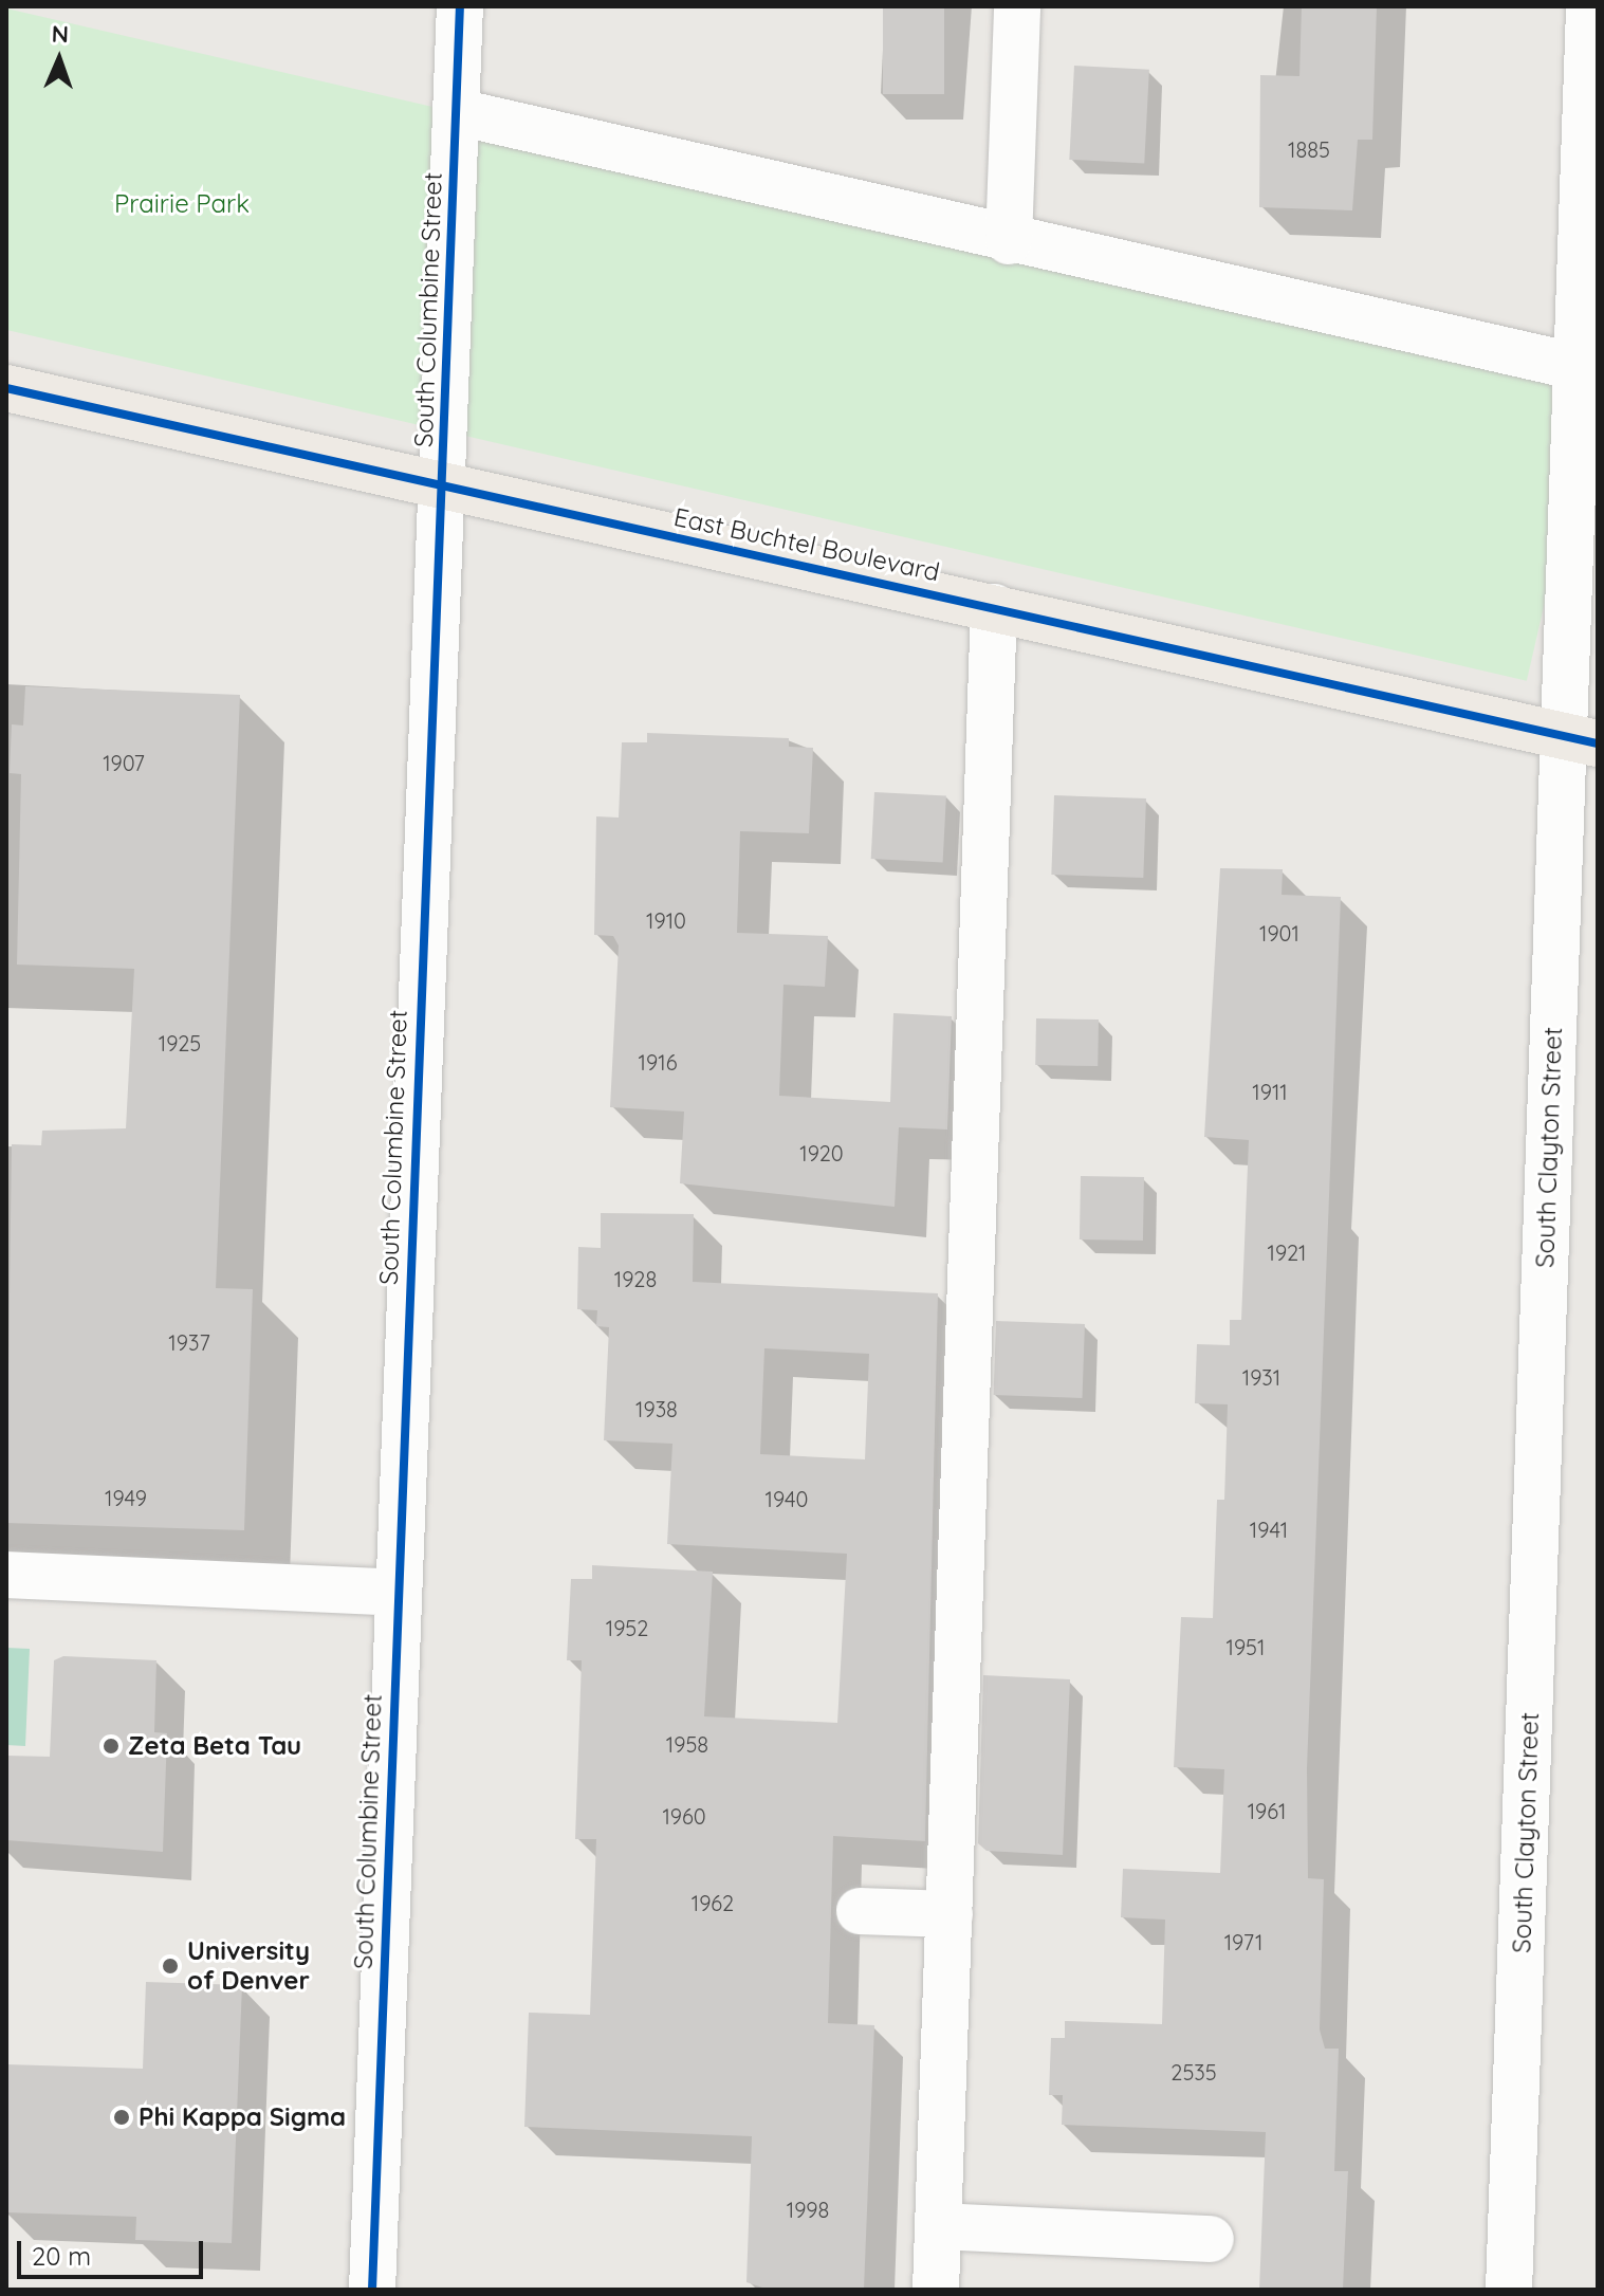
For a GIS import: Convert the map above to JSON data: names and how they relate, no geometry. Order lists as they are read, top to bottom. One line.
{"streets":{"main road":["East Buchtel Boulevard"],"street":["South Columbine Street","South Clayton Street"]},"crossings":[["South Columbine Street","East Buchtel Boulevard"],["East Buchtel Boulevard","South Clayton Street"]],"parks":["Prairie Park"],"places":["Zeta Beta Tau","University of Denver","Phi Kappa Sigma"],"house_numbers":["1885","1907","1910","1901","1925","1916","1911","1920","1921","1928","1937","1931","1938","1949","1940","1941","1952","1951","1958","1961","1960","1962","1971","2535","1998"],"scale_bar":"20 m","north":"top"}
